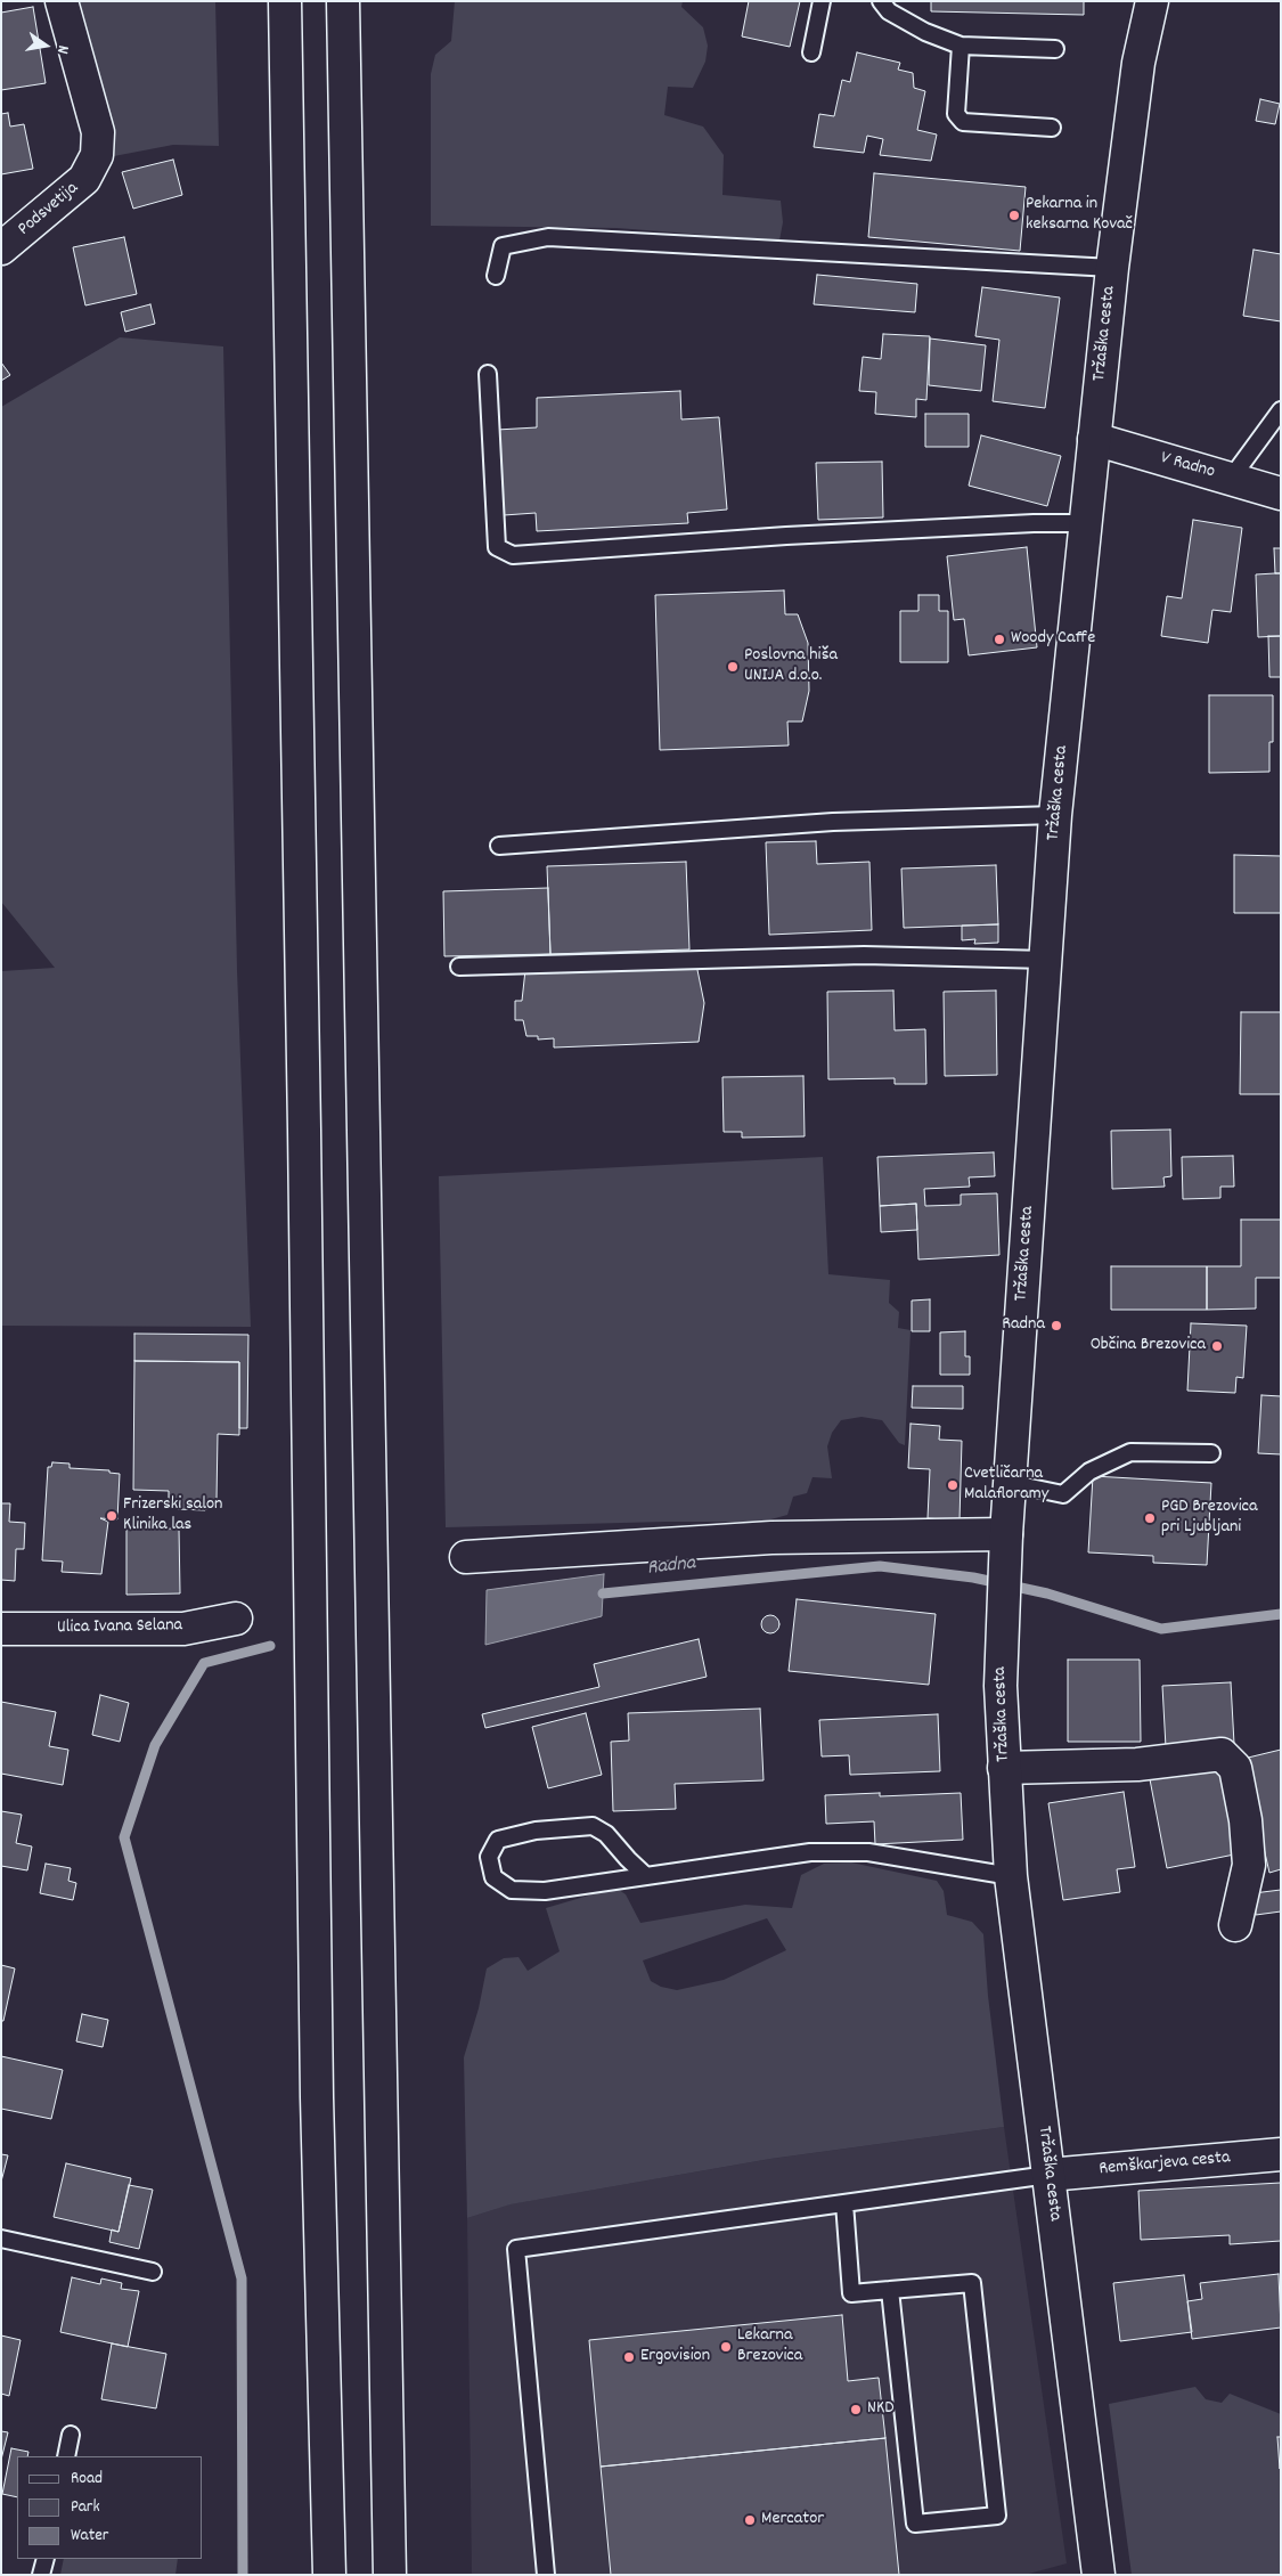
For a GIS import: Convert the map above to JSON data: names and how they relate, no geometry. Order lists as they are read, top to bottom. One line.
{"streets":{"main road":["Podsvetija","Tržaška cesta","V Radno","Ulica Ivana Selana","Remškarjeva cesta"]},"crossings":[["Tržaška cesta","V Radno"],["Tržaška cesta","Remškarjeva cesta"]],"water":["Radna"],"places":["Pekarna in keksarna Kovač","Woody Caffe","Poslovna hiša UNIJA d.o.o.","Radna","Občina Brezovica","Cvetličarna Malafloramy","Frizerski salon Klinika las","PGD Brezovica pri Ljubljani","Lekarna Brezovica","Ergovision","NKD","Mercator"],"legend":["Road","Park","Water"],"north":"right"}
